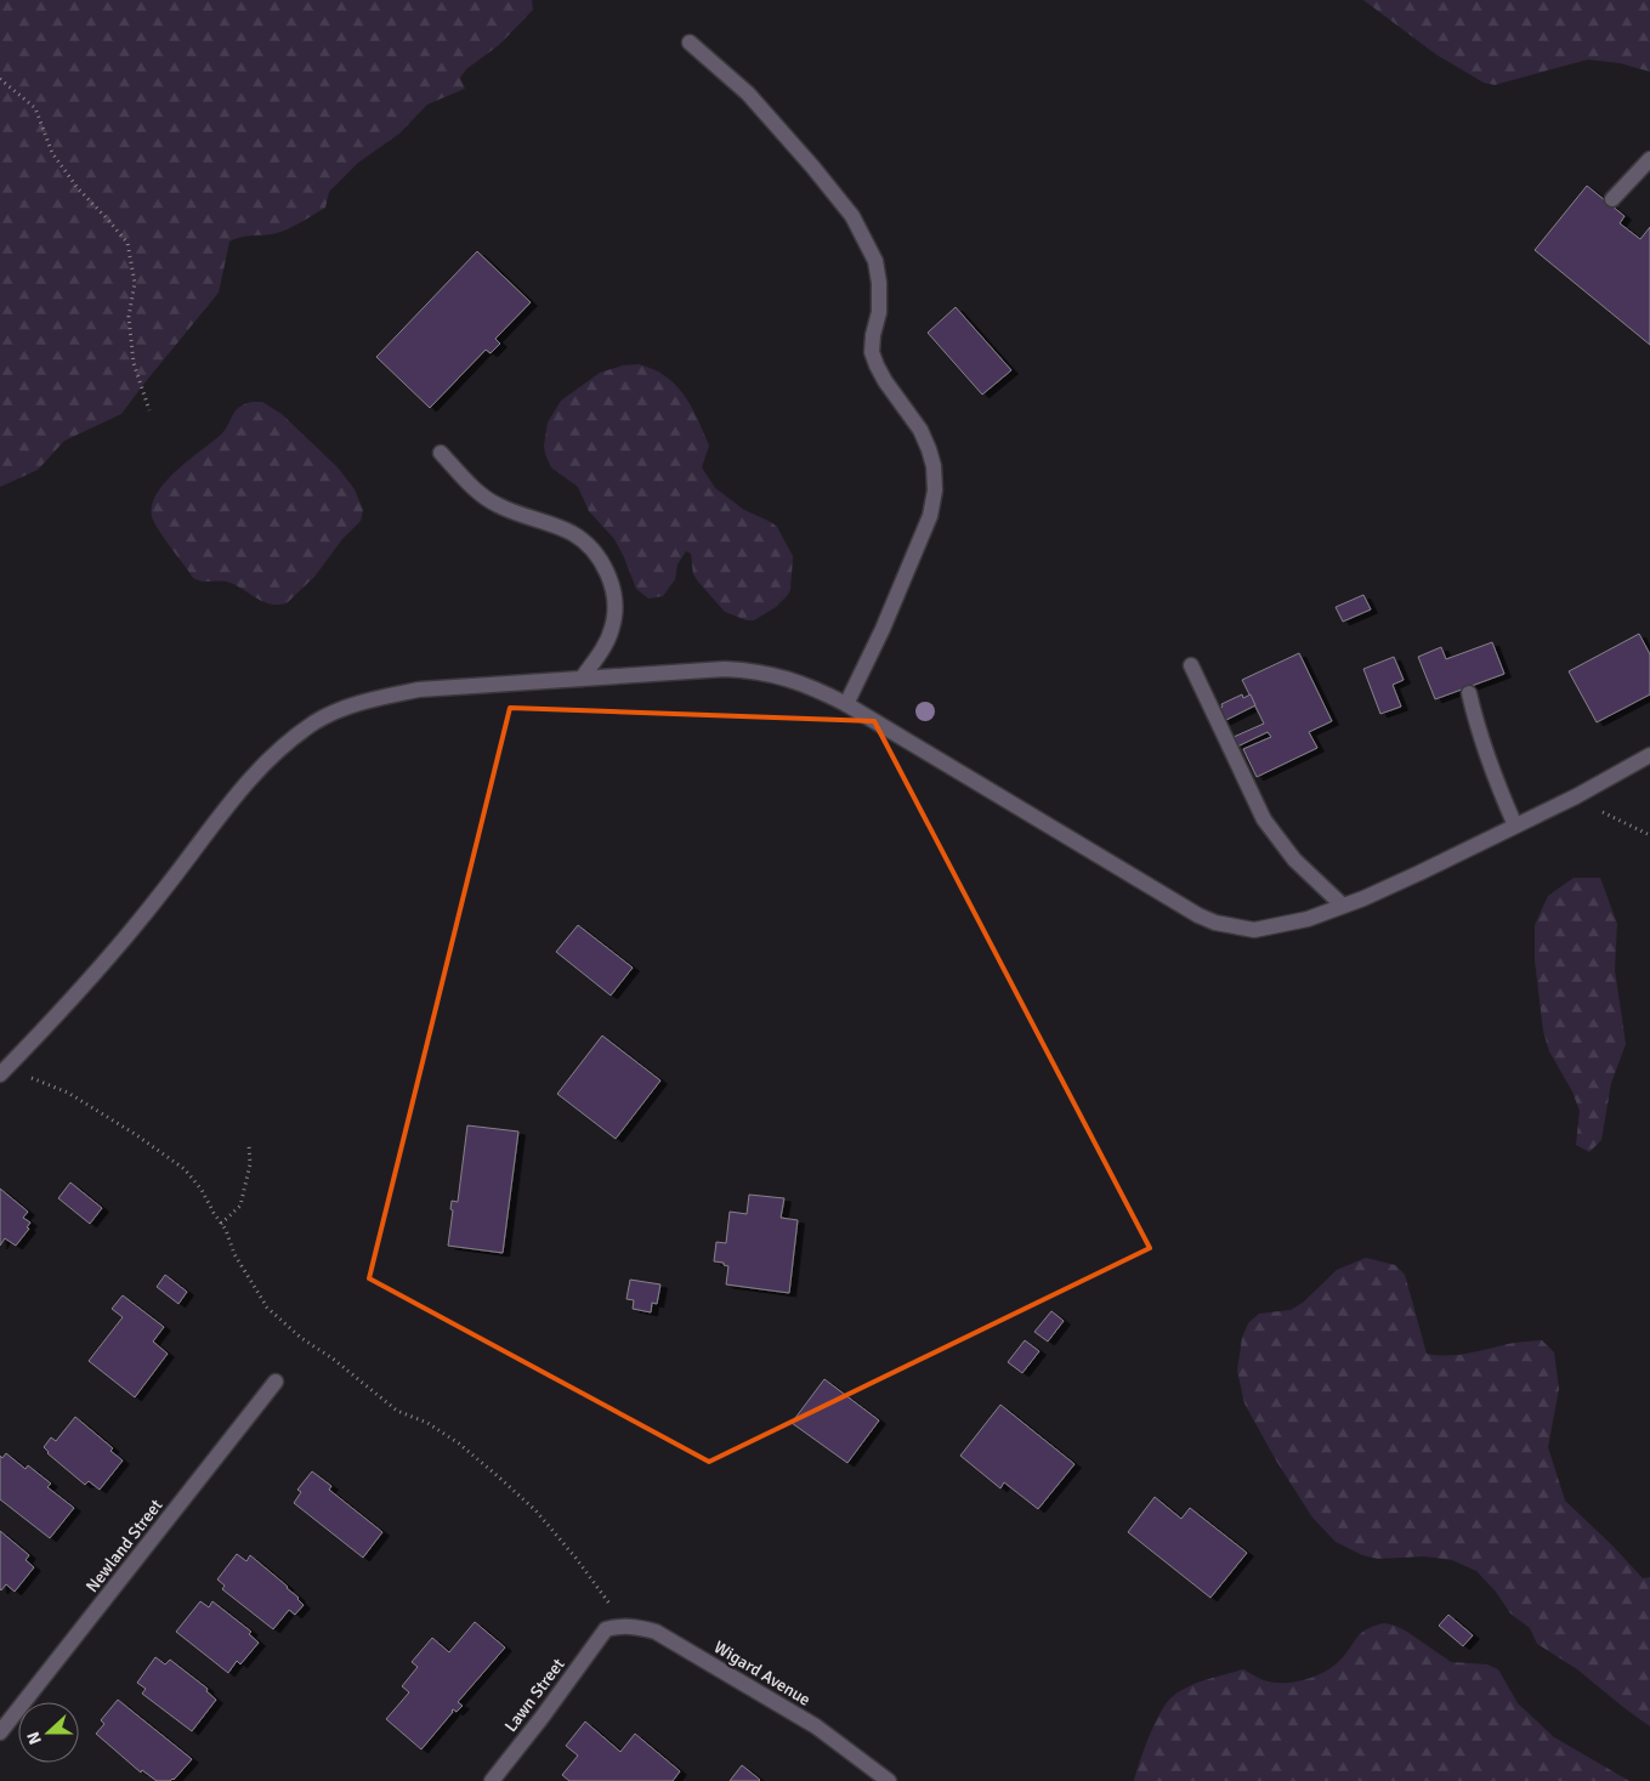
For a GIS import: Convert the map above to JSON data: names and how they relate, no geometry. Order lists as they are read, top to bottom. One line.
{"streets":{"street":["Newland Street","Wigard Avenue","Lawn Street"]},"crossings":[["Wigard Avenue","Lawn Street"]],"north":"left"}
